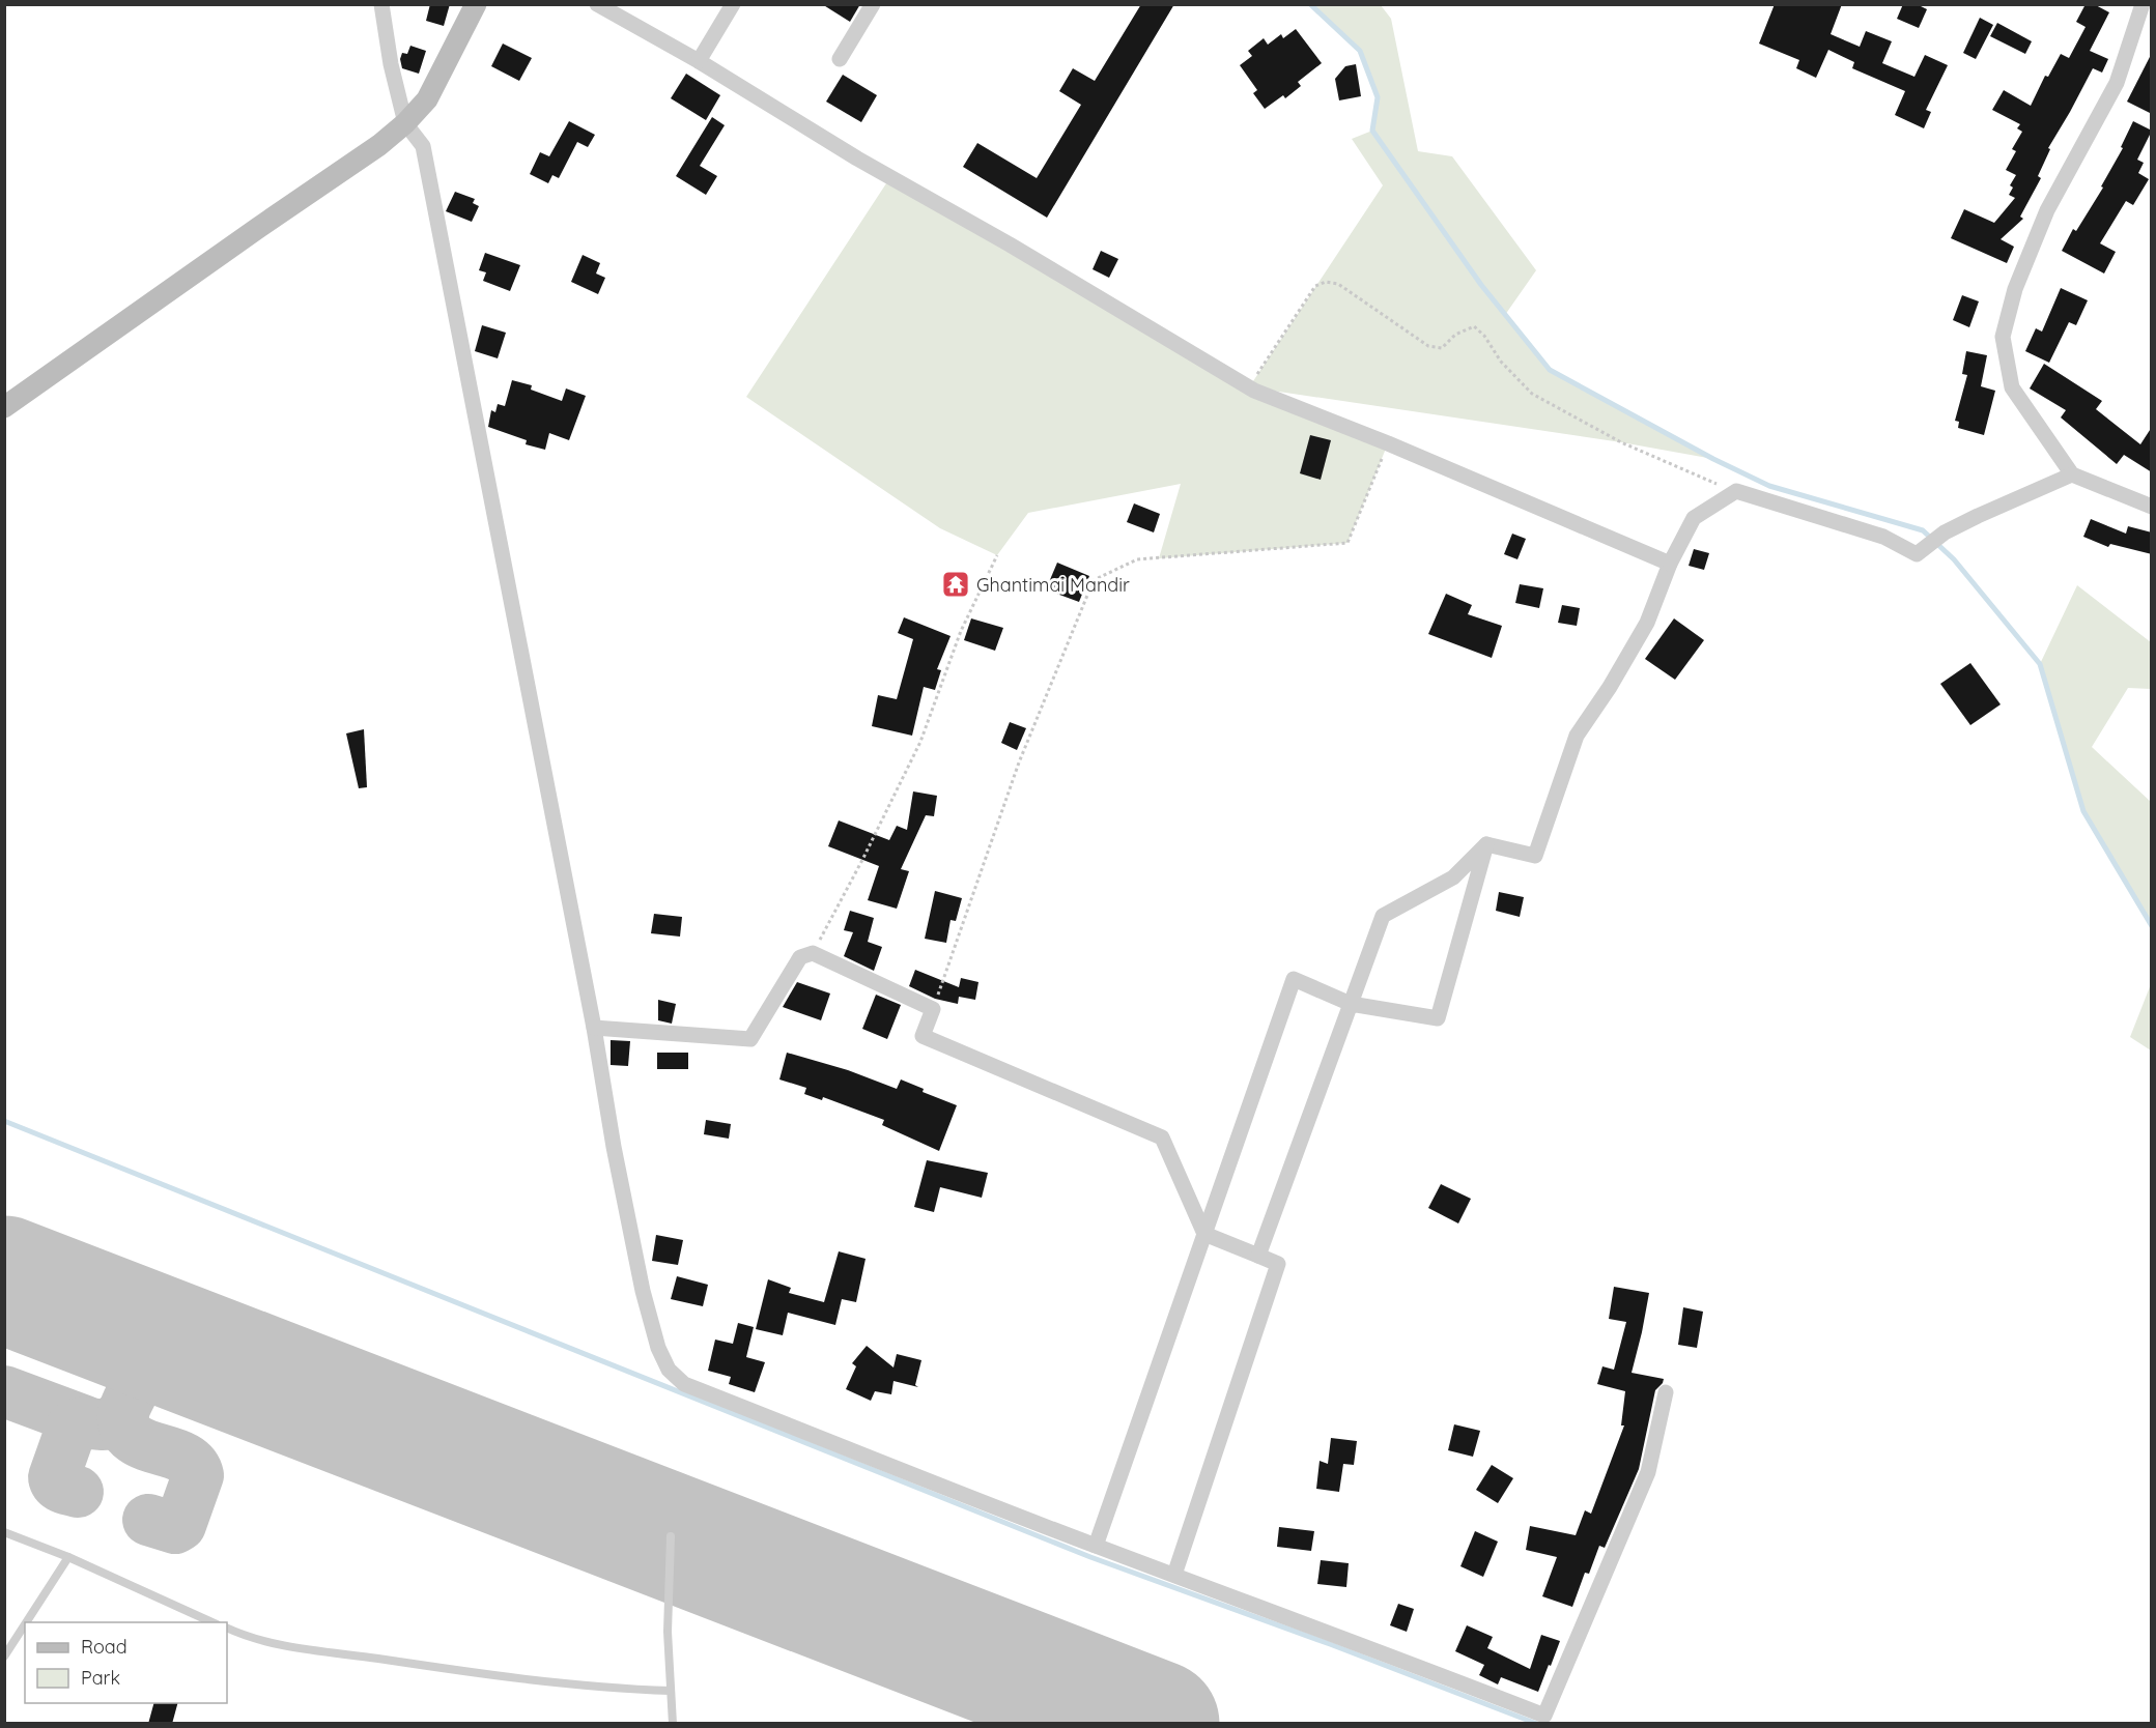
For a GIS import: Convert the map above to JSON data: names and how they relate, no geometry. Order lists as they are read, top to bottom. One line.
{"places":{"temple":["Ghantimai Mandir"]},"legend":["Road","Park"]}
